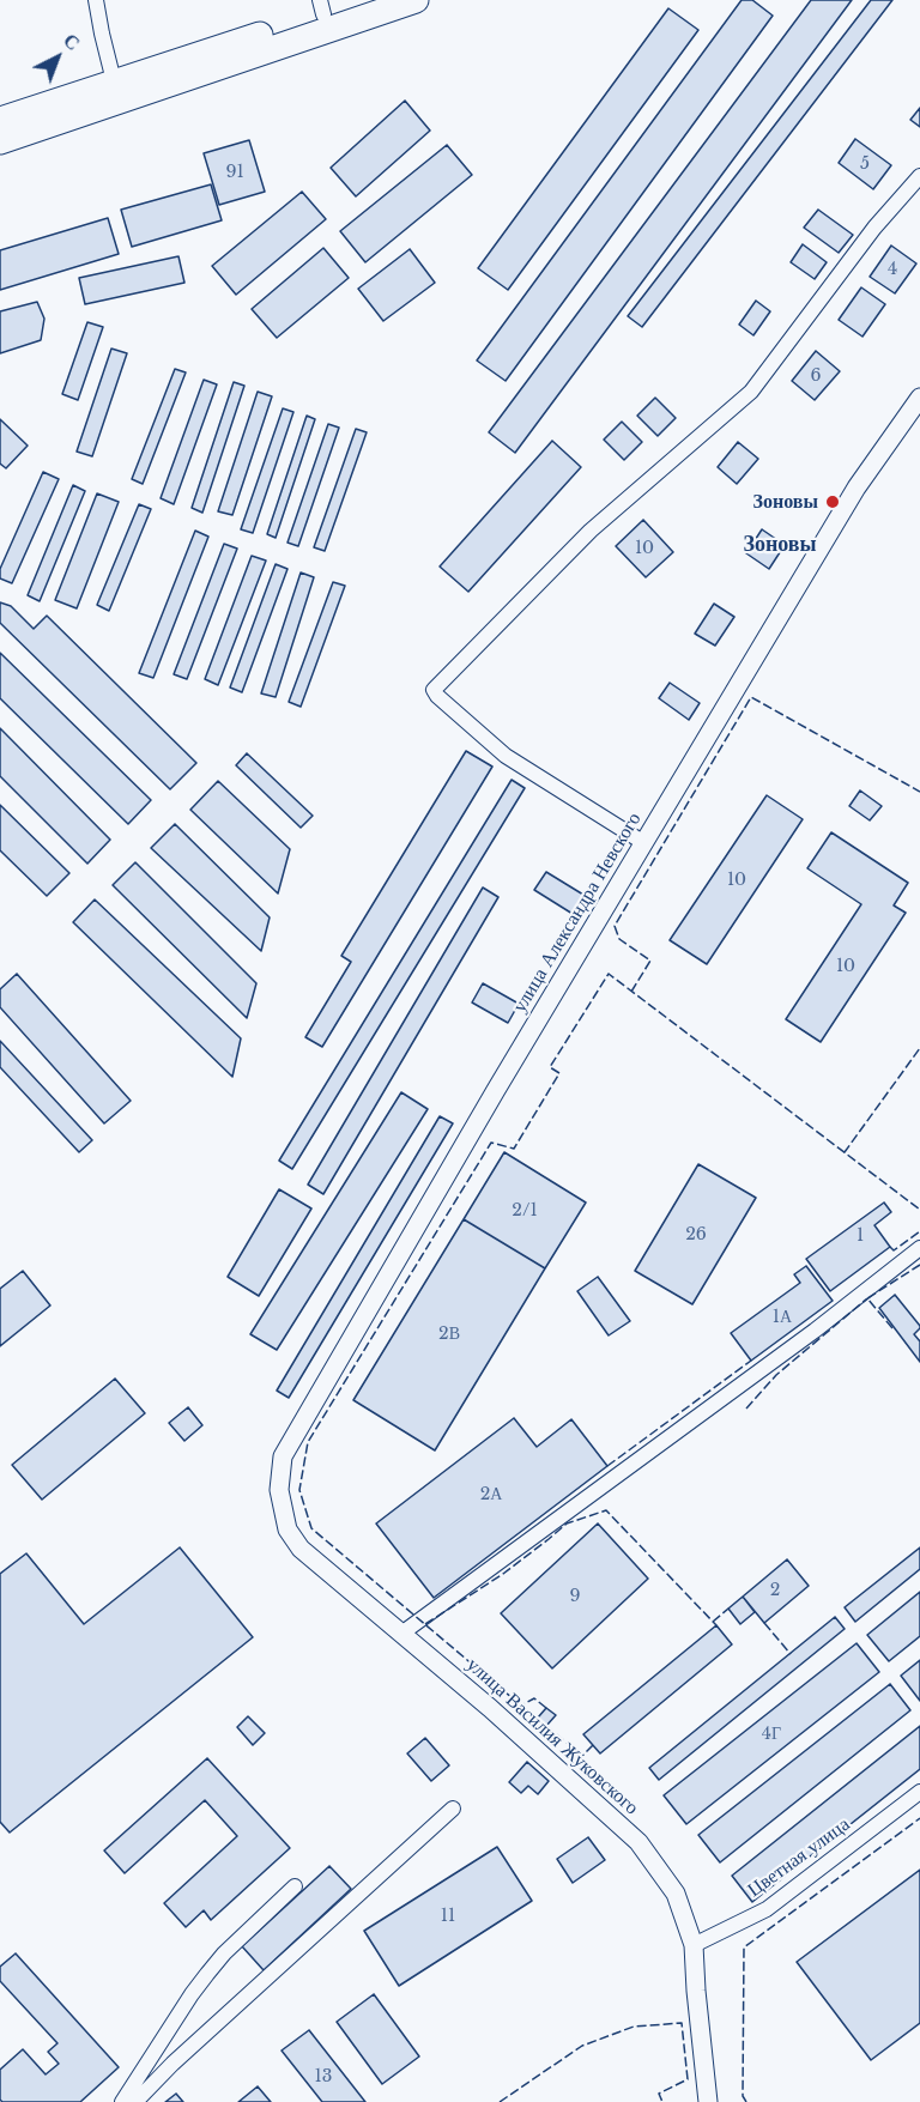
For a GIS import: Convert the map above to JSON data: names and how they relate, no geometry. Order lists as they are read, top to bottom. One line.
{"streets":{"street":["улица Александра Невского","улица Василия Жуковского","Цветная улица"]},"crossings":[["улица Александра Невского","улица Василия Жуковского"],["улица Василия Жуковского","Цветная улица"]],"districts":["Зоновы"],"places":["Зоновы"],"house_numbers":["5","91","4","6","10","10","10","2/1","26","1","1А","2В","2А","2","9","4Г","11","13"],"north":"top right"}
